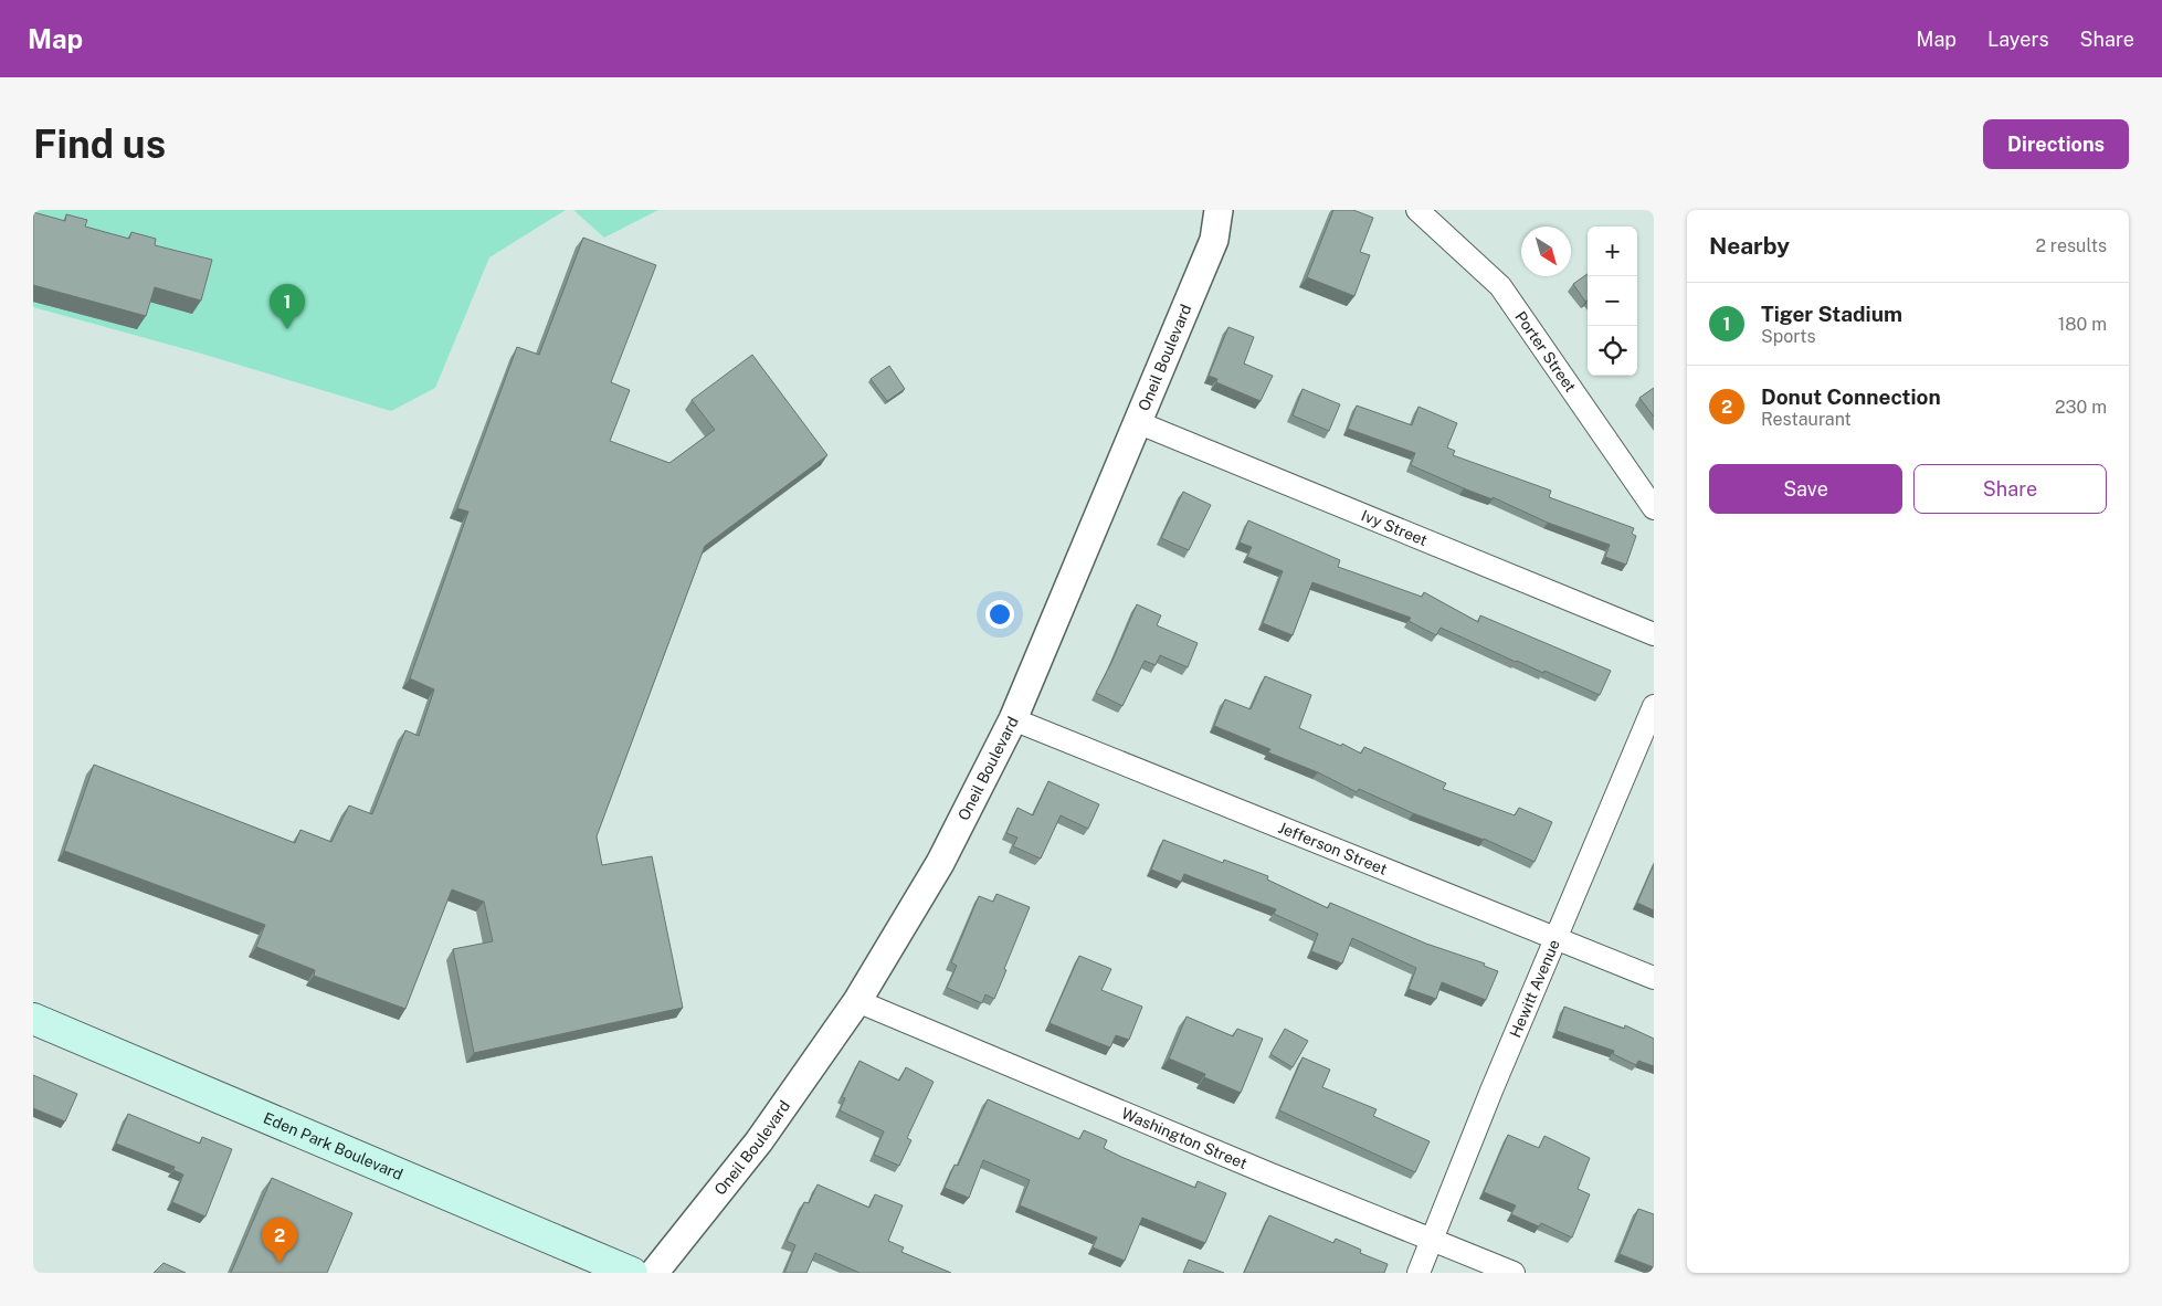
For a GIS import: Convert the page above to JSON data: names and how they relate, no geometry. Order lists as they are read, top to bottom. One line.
{"streets":{"main road":["Eden Park Boulevard"],"street":["Porter Street","Oneil Boulevard","Ivy Street","Jefferson Street","Hewitt Avenue","Washington Street"]},"crossings":[["Oneil Boulevard","Ivy Street"],["Oneil Boulevard","Jefferson Street"],["Oneil Boulevard","Washington Street"],["Jefferson Street","Hewitt Avenue"],["Hewitt Avenue","Washington Street"]],"north":"bottom right","page":{"header":"Map","nav":["Map","Layers","Share"],"buttons":["Directions",["Save","Share"]],"title":"Find us","heading":["Nearby","2 results"],"map_buttons":["+","−"],"list":[{"mark":"1","name":"Tiger Stadium","note":"Sports","value":"180 m"},{"mark":"2","name":"Donut Connection","note":"Restaurant","value":"230 m"}],"pins":["1","2"]}}
